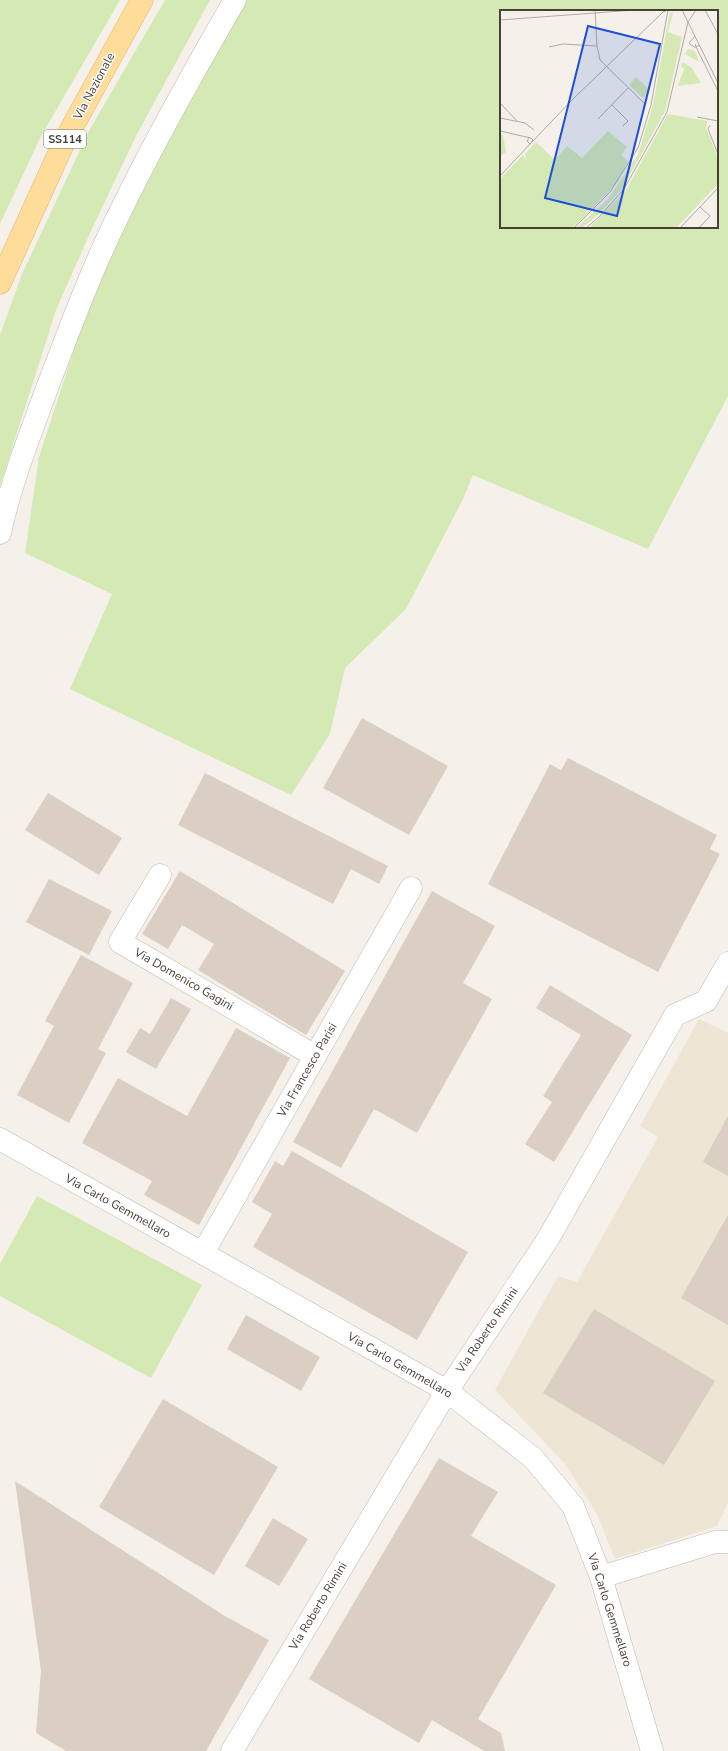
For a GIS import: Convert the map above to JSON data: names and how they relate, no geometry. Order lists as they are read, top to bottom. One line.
{"streets":{"main road":["Via Nazionale","SS114"],"street":["Via Domenico Gagini","Via Francesco Parisi","Via Carlo Gemmellaro","Via Roberto Rimini"]},"crossings":[["Via Domenico Gagini","Via Francesco Parisi"],["Via Francesco Parisi","Via Carlo Gemmellaro"],["Via Carlo Gemmellaro","Via Roberto Rimini"]]}
